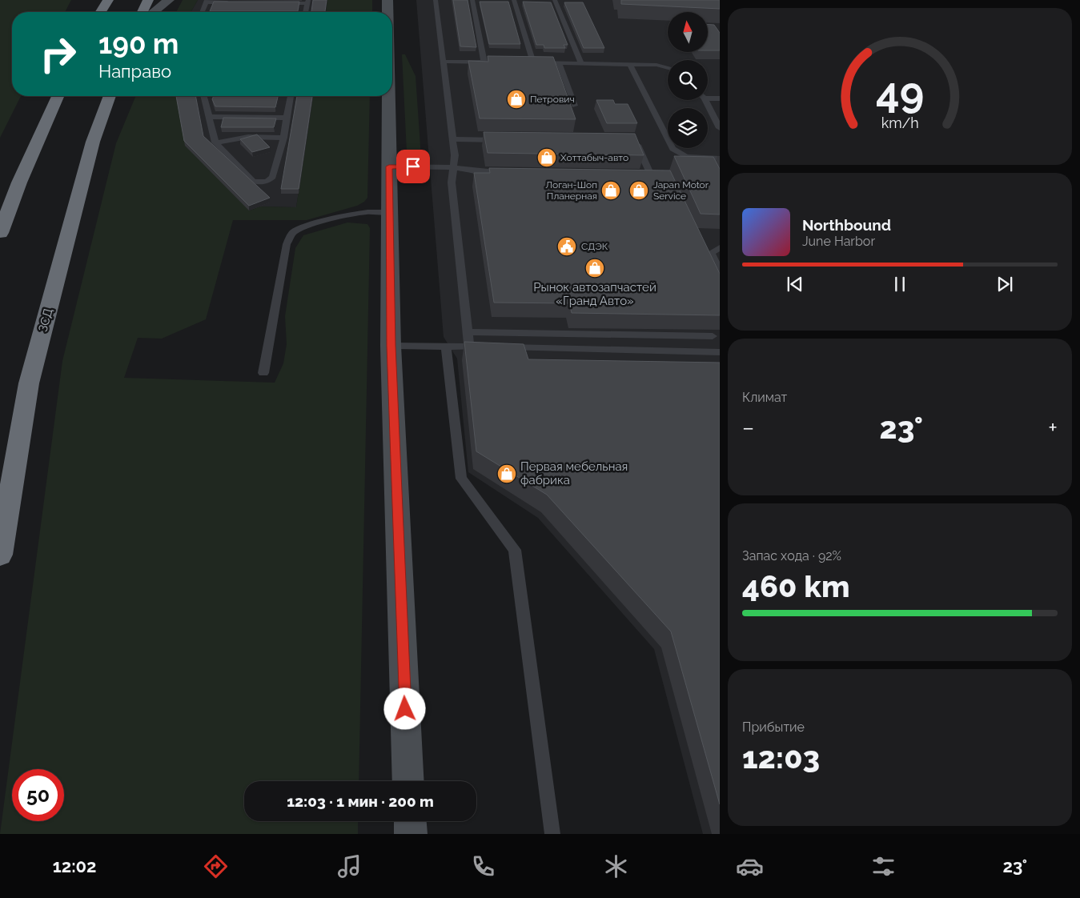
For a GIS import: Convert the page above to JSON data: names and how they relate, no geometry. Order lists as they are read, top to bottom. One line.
{"streets":{"highway":["ЗСД"]},"places":{"shop":["Петрович","Хоттабыч-авто","Логан-Шоп Планерная","Japan Motor Service","Рынок автозапчастей «Гранд Авто»","Первая мебельная фабрика"],"public building":["СДЭК"]},"north":"top","page":{"turn":["190 m","Направо"],"song":["Northbound","June Harbor"],"tile":["Климат",["Запас хода · 92%","460 km"],["Прибытие","12:03"]],"heat":["−","23°","+"],"limit":"50","trip":"12:03 · 1 мин · 200 m","tabs":["12:02","23°"],"gauge":["49","km/h"]}}
